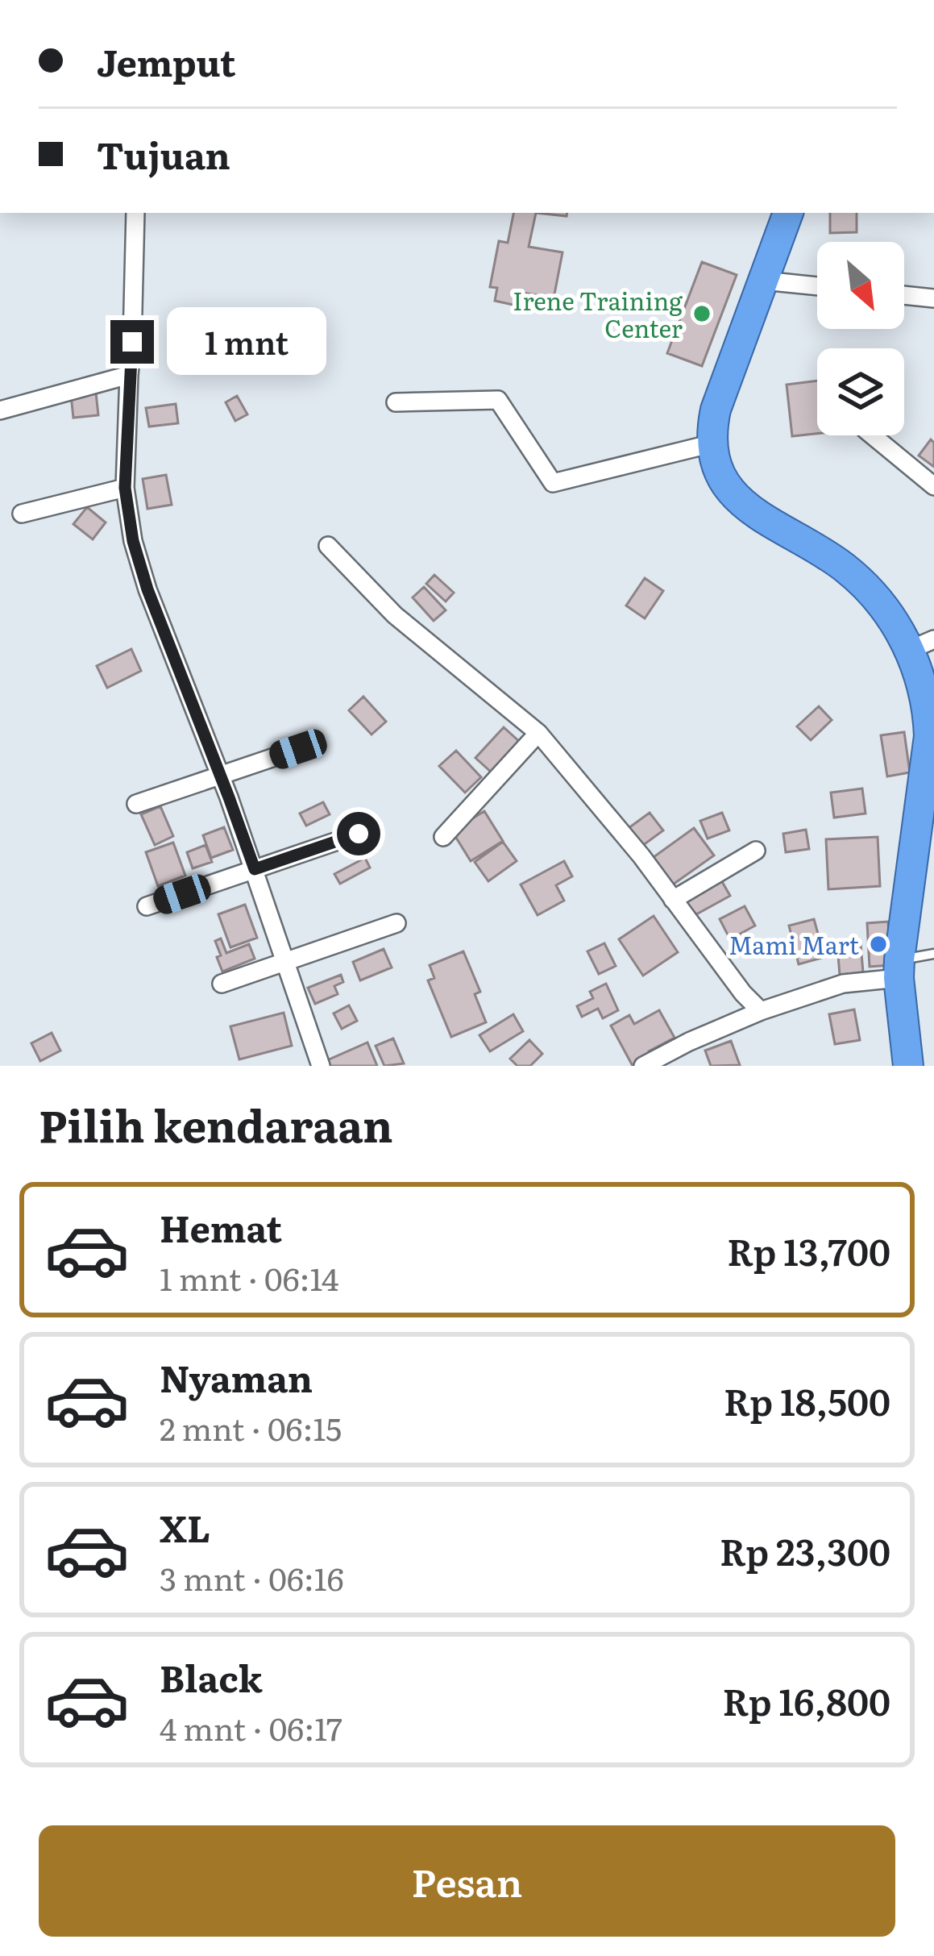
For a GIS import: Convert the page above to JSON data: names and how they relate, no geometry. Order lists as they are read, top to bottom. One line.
{"places":["Irene Training Center","Mami Mart"],"north":"bottom right","page":{"banner":["Jemput","Tujuan"],"bubble":"1 mnt","heading":"Pilih kendaraan","list":[{"name":"Hemat","note":"1 mnt · 06:14","value":"Rp 13,700"},{"name":"Nyaman","note":"2 mnt · 06:15","value":"Rp 18,500"},{"name":"XL","note":"3 mnt · 06:16","value":"Rp 23,300"},{"name":"Black","note":"4 mnt · 06:17","value":"Rp 16,800"}],"buttons":"Pesan"}}
